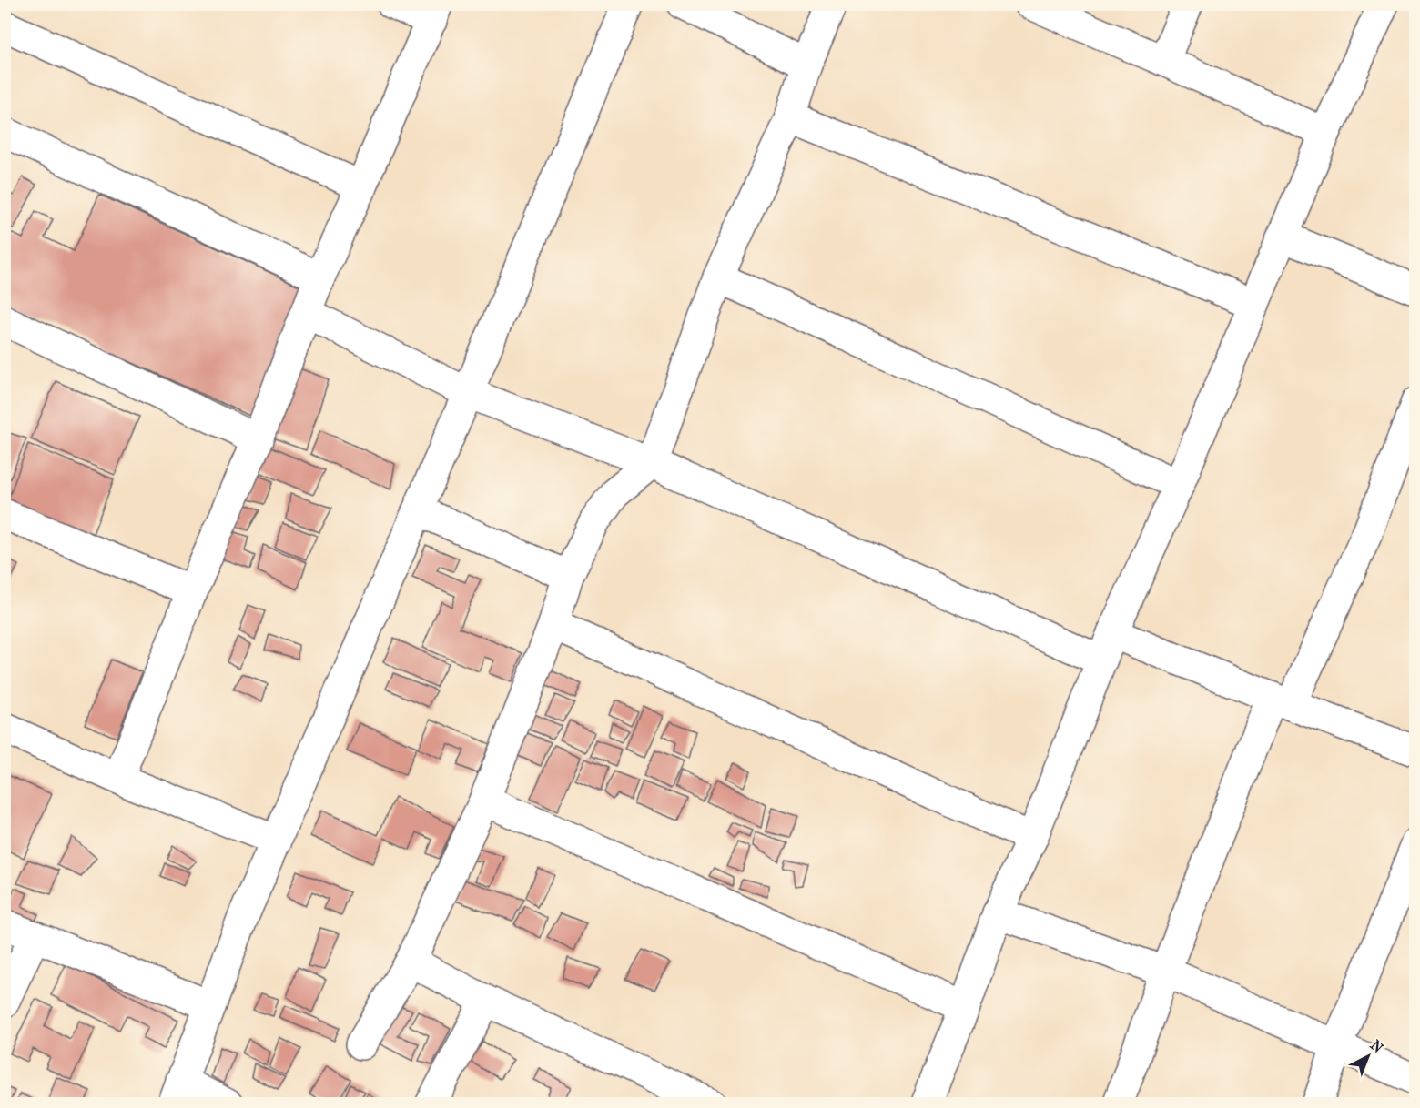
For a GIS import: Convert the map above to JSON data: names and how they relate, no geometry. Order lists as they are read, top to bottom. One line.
{"north":"top right"}
